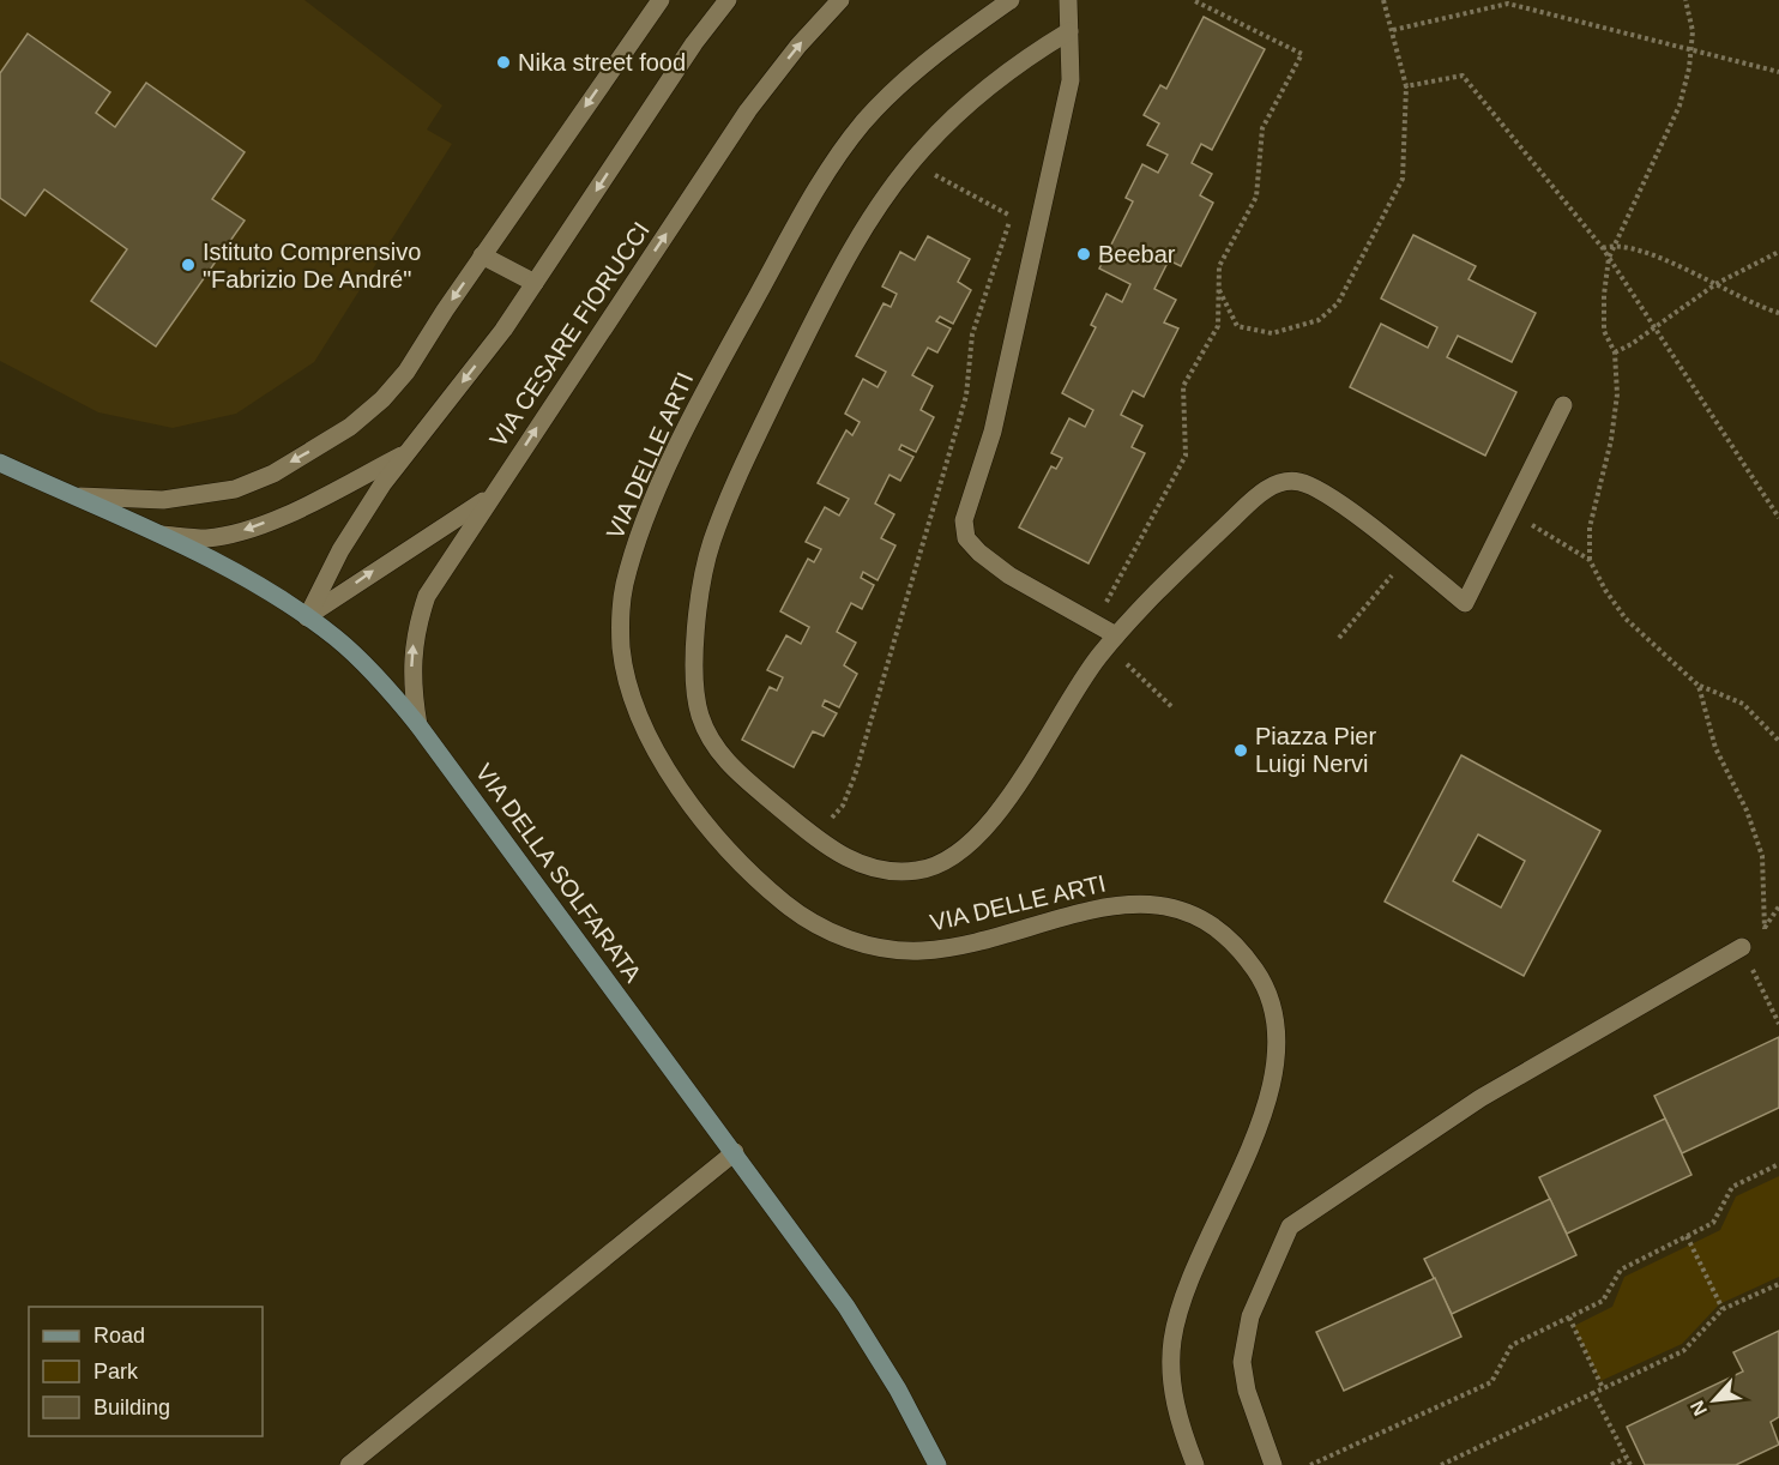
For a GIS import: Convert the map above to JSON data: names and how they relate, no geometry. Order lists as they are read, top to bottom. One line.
{"streets":{"main road":["VIA DELLA SOLFARATA"],"street":["VIA CESARE FIORUCCI","VIA DELLE ARTI"]},"crossings":[["VIA CESARE FIORUCCI","VIA DELLA SOLFARATA"]],"places":["Nika street food","Beebar","Istituto Comprensivo \"Fabrizio De André\"","Piazza Pier Luigi Nervi"],"legend":["Road","Park","Building"],"north":"bottom left"}
